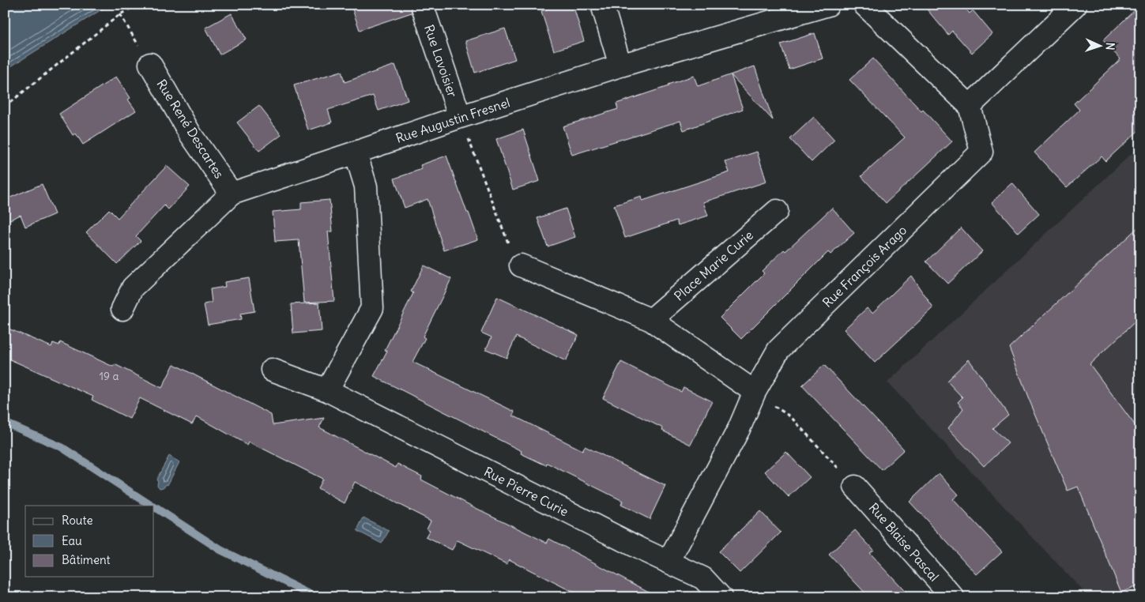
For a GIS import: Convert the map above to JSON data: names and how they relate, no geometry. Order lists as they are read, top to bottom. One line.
{"streets":{"street":["Rue Lavoisier","Rue Augustin Fresnel","Rue René Descartes","Place Marie Curie","Rue François Arago","Rue Pierre Curie","Rue Blaise Pascal"]},"crossings":[["Rue Lavoisier","Rue Augustin Fresnel"],["Rue Augustin Fresnel","Rue René Descartes"],["Rue François Arago","Rue Pierre Curie"]],"house_numbers":["19 a"],"legend":["Route","Eau","Bâtiment"],"north":"right"}
